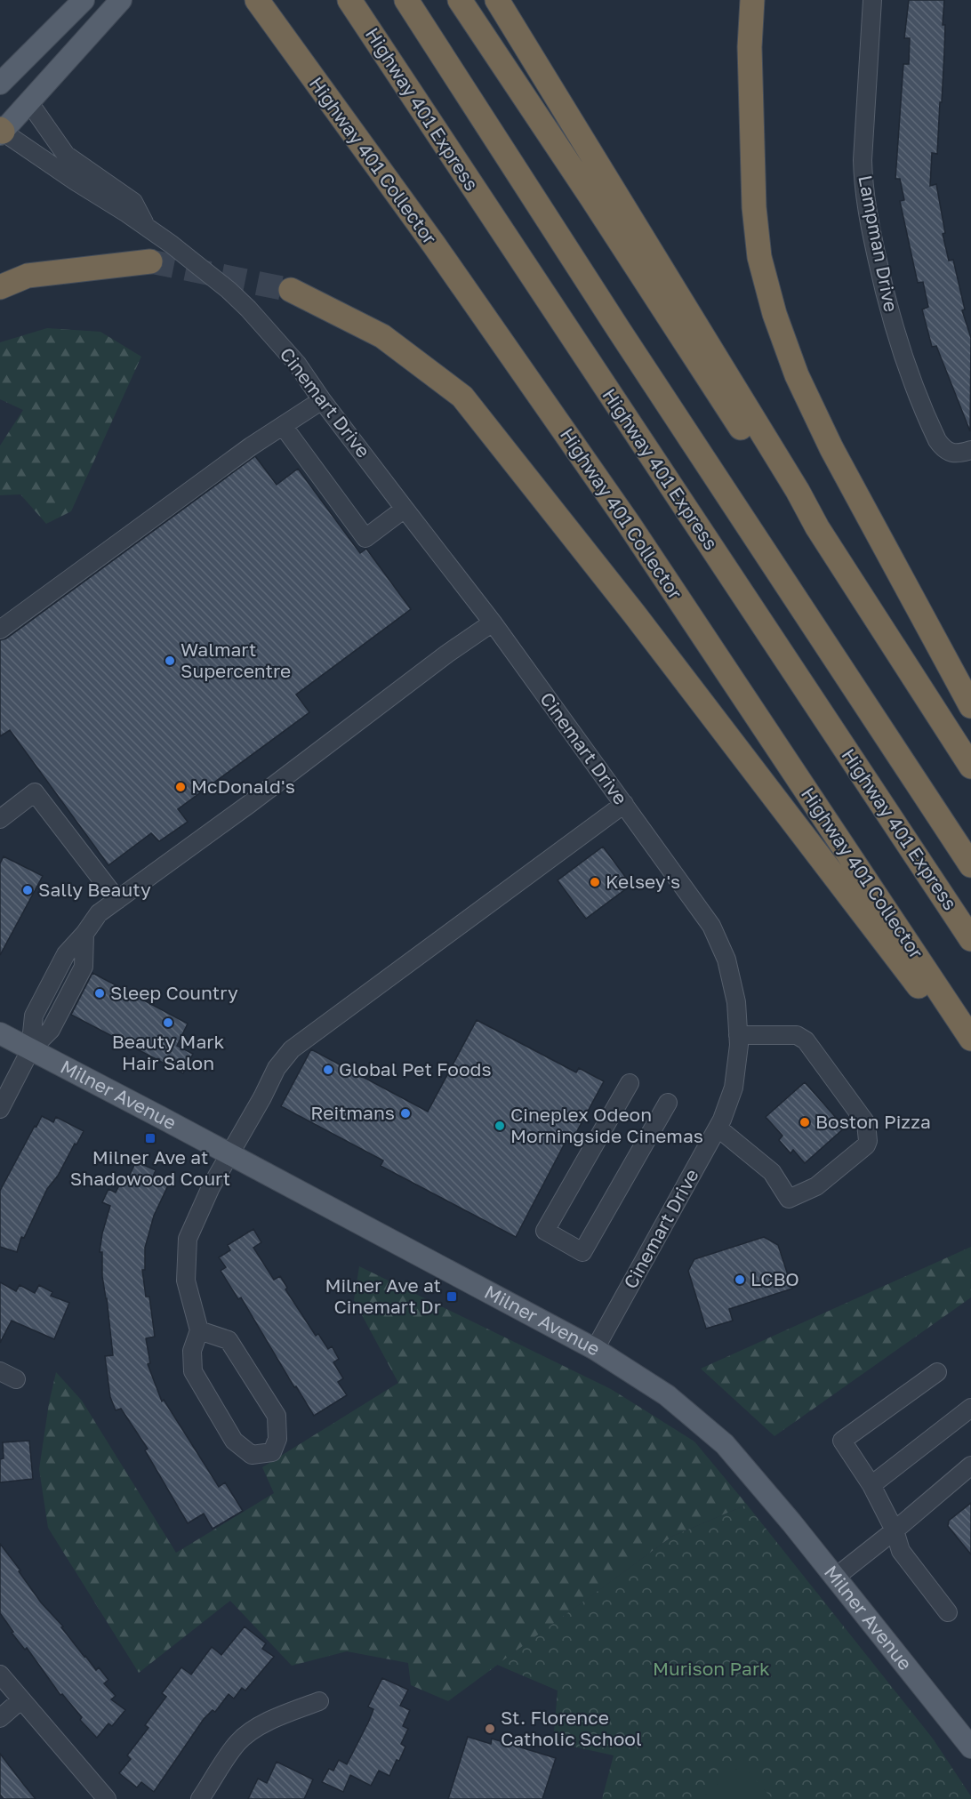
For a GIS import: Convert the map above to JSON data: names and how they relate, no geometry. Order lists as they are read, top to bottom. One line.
{"streets":{"highway":["Highway 401 Express","Highway 401 Collector"],"main road":["Milner Avenue"],"street":["Lampman Drive","Cinemart Drive"]},"crossings":[["Cinemart Drive","Milner Avenue"]],"parks":["Murison Park"],"places":{"other":["Walmart Supercentre","McDonald's","Kelsey's","Sally Beauty","Sleep Country","Beauty Mark Hair Salon","Global Pet Foods","Reitmans","Boston Pizza","Cineplex Odeon Morningside Cinemas","LCBO","St. Florence Catholic School"],"transit":["Milner Ave at Shadowood Court","Milner Ave at Cinemart Dr"]}}
